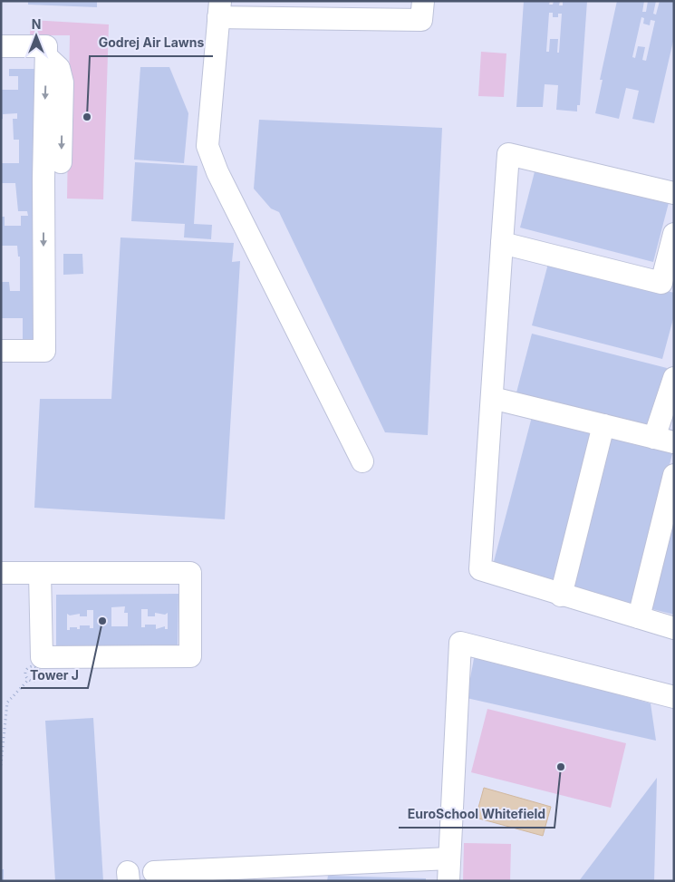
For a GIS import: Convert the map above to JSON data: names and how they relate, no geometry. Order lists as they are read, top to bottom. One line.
{"places":["Godrej Air Lawns","Tower J","EuroSchool Whitefield"],"north":"top"}
